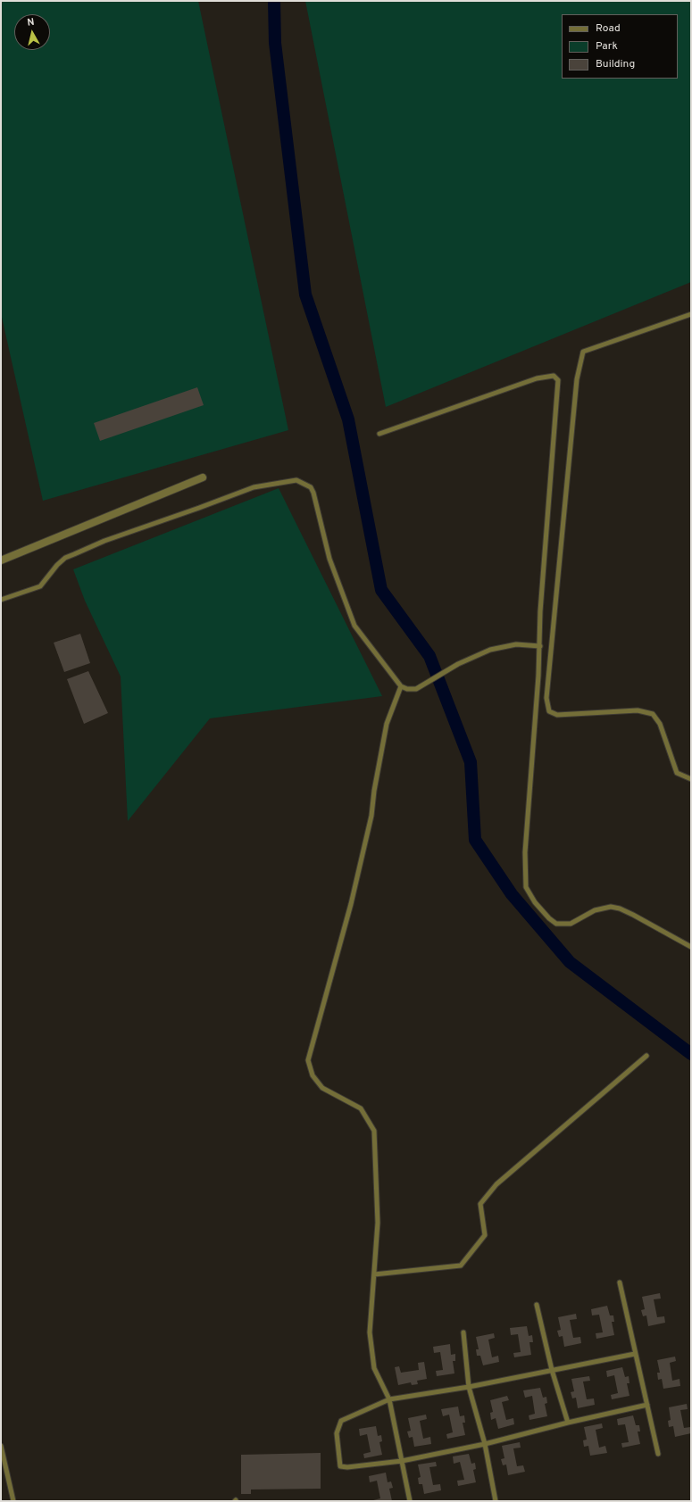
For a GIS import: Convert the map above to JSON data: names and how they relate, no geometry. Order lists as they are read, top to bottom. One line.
{"legend":["Road","Park","Building"],"north":"top"}
